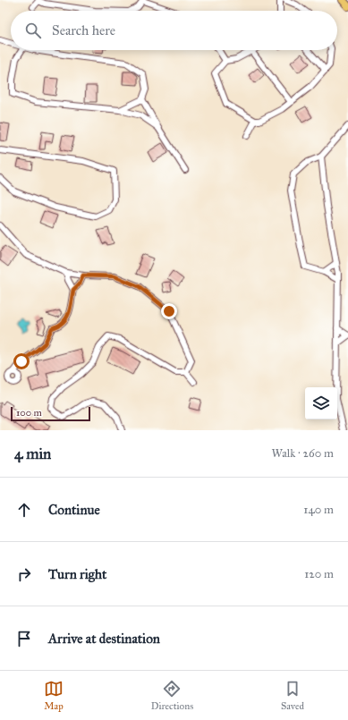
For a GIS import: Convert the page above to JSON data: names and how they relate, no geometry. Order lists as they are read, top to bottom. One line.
{"scale_bar":"100 m","page":{"search":"Search here","scale":"100 m","heading":["4 min","Walk · 260 m"],"list":[["Continue","140 m"],["Turn right","120 m"],"Arrive at destination"],"nav":["Map","Directions","Saved"]}}
